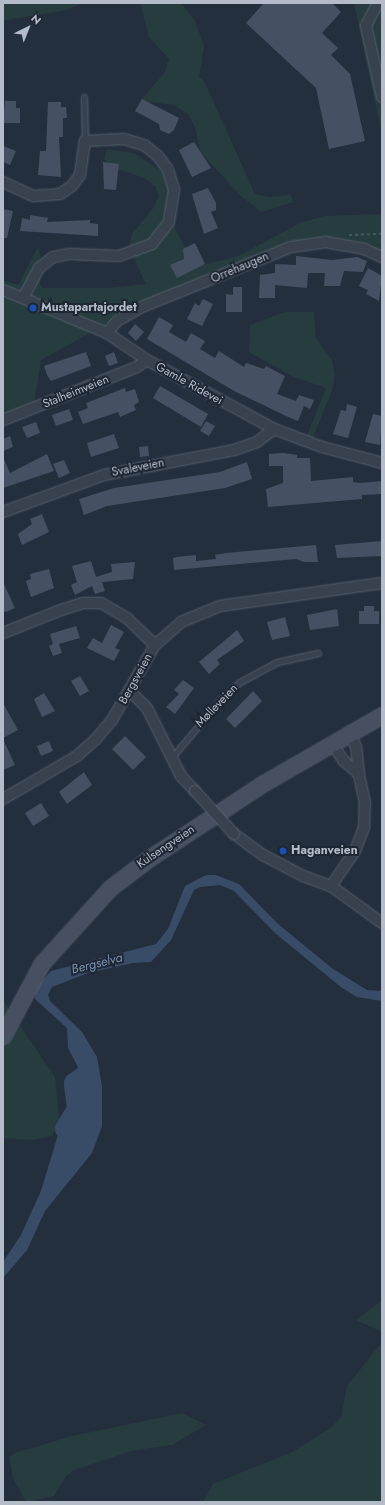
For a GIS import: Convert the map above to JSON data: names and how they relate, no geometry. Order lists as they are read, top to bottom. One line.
{"streets":{"main road":["Kulsengveien"],"street":["Orrehaugen","Gamle Ridevei","Stalheimveien","Svaleveien","Bergsveien"],"lane":["Mølleveien"]},"crossings":[["Orrehaugen","Gamle Ridevei"],["Gamle Ridevei","Stalheimveien"],["Gamle Ridevei","Svaleveien"]],"water":["Bergselva"],"places":["Mustapartajordet","Haganveien"],"north":"top right"}
